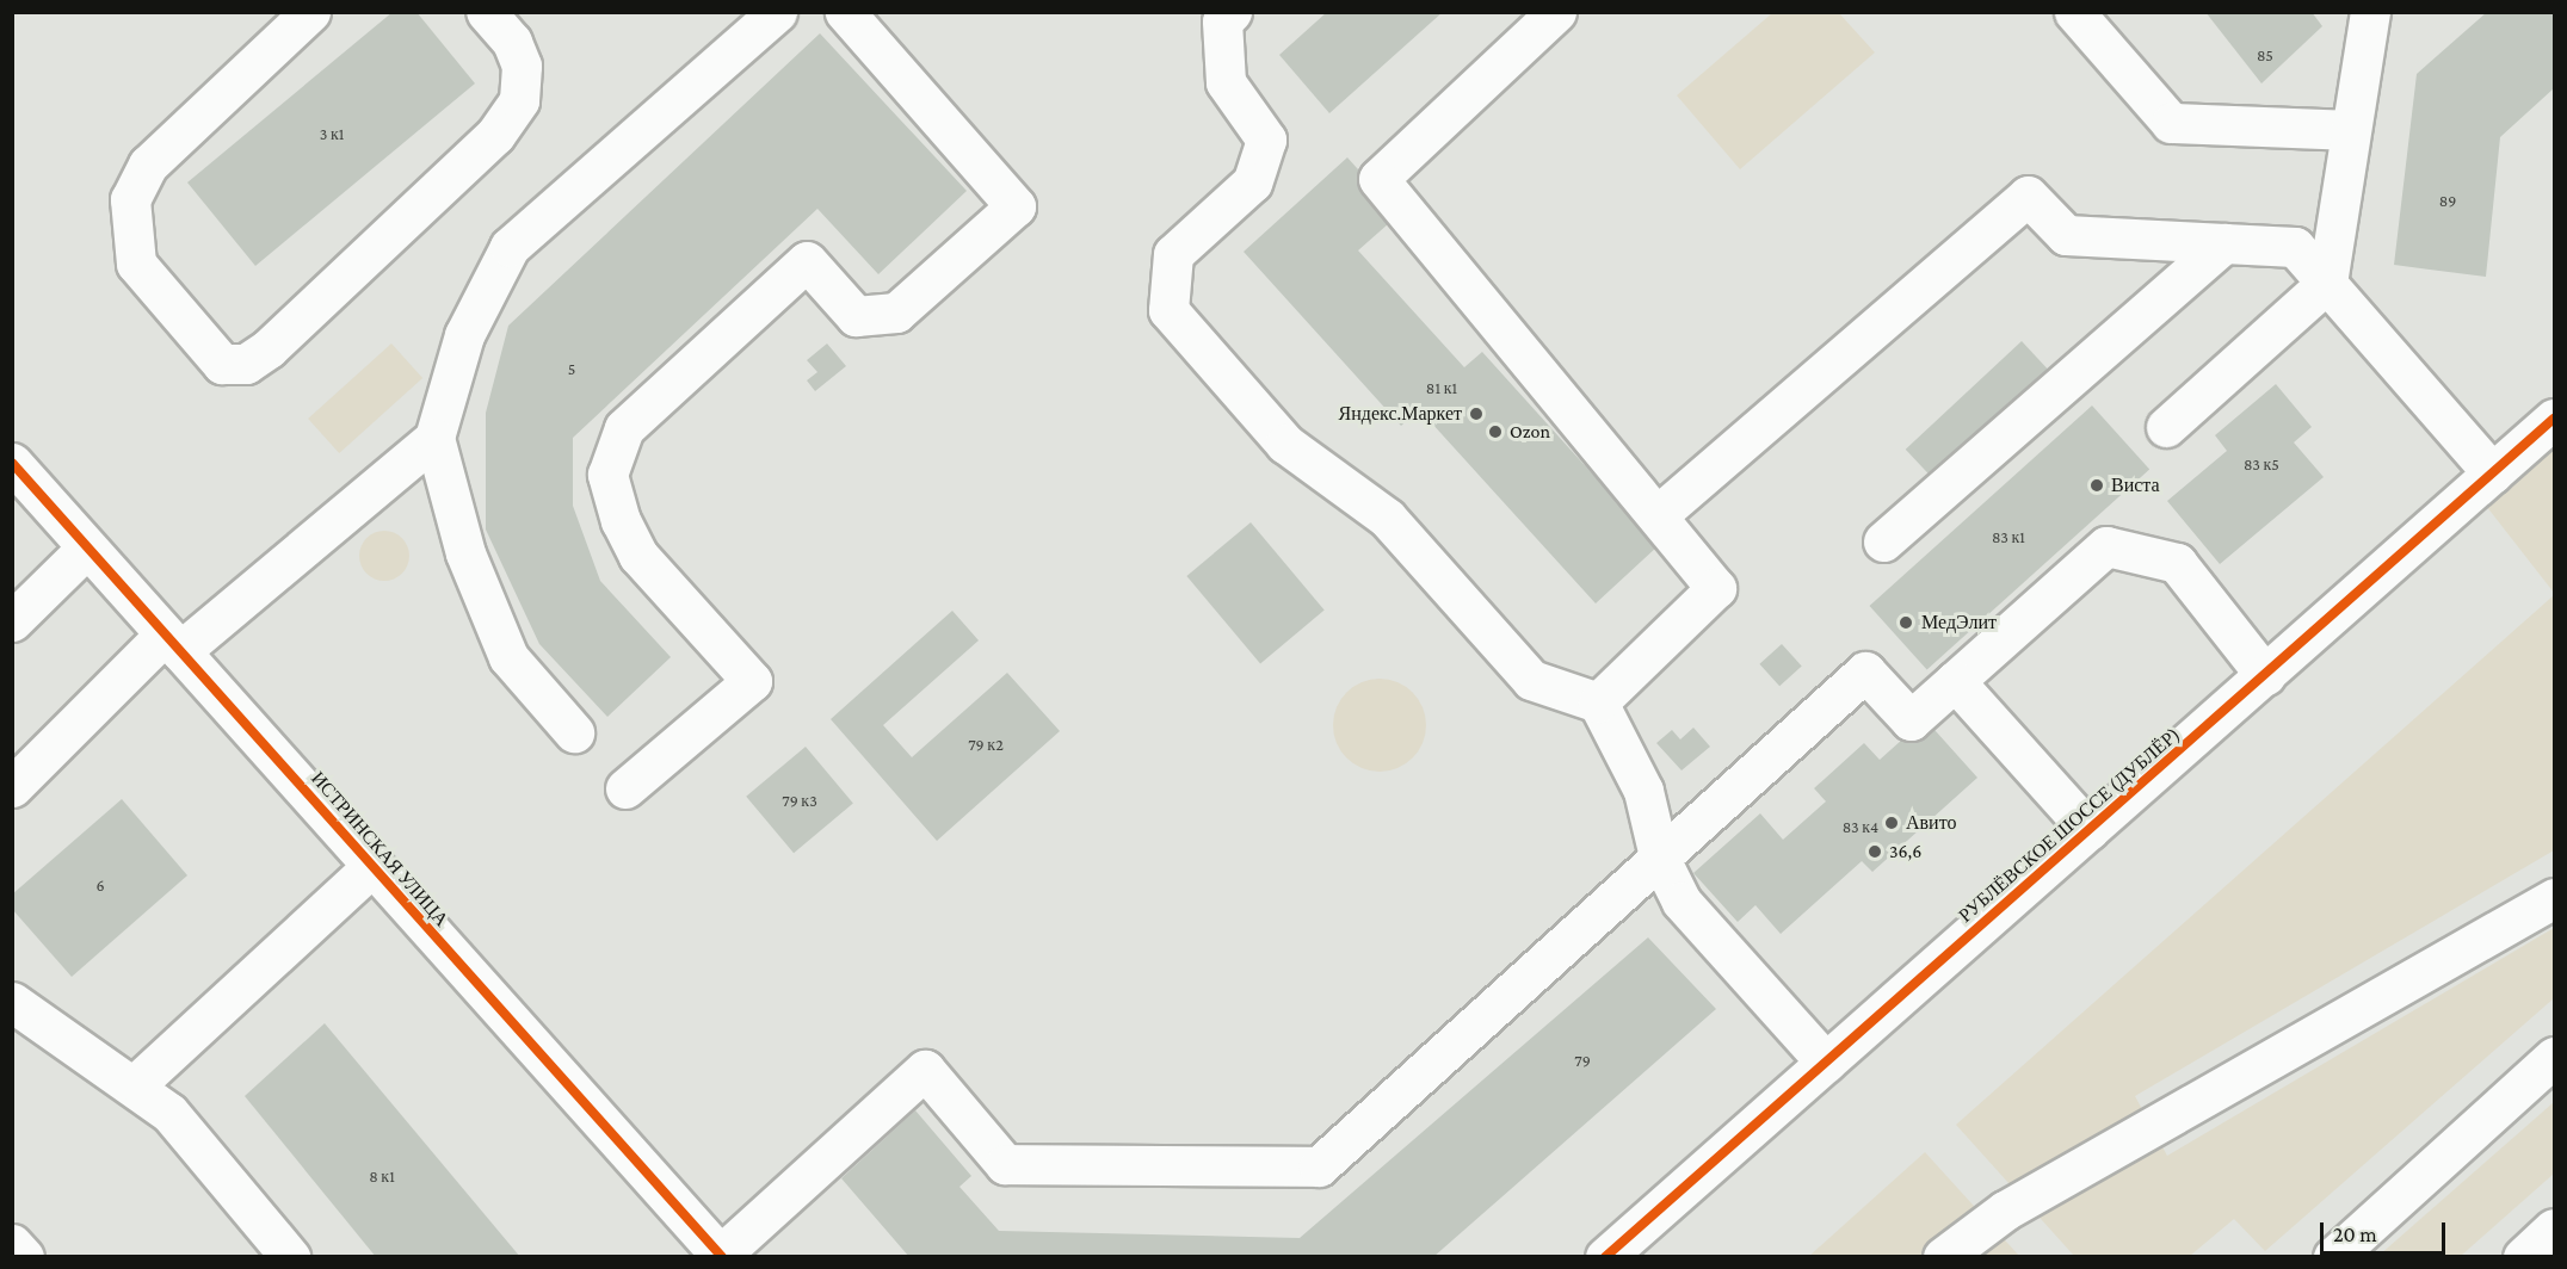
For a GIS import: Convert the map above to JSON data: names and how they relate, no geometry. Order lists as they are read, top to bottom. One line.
{"streets":{"street":["РУБЛЁВСКОЕ ШОССЕ (ДУБЛЁР)","ИСТРИНСКАЯ УЛИЦА"]},"places":["Яндекс.Маркет","Ozon","Виста","МедЭлит","Авито","36,6"],"house_numbers":["85","3 к1","89","5","81 к1","83 к5","83 к1","79 к2","79 к3","83 к4","6","79","8 к1"],"scale_bar":"20 m"}
